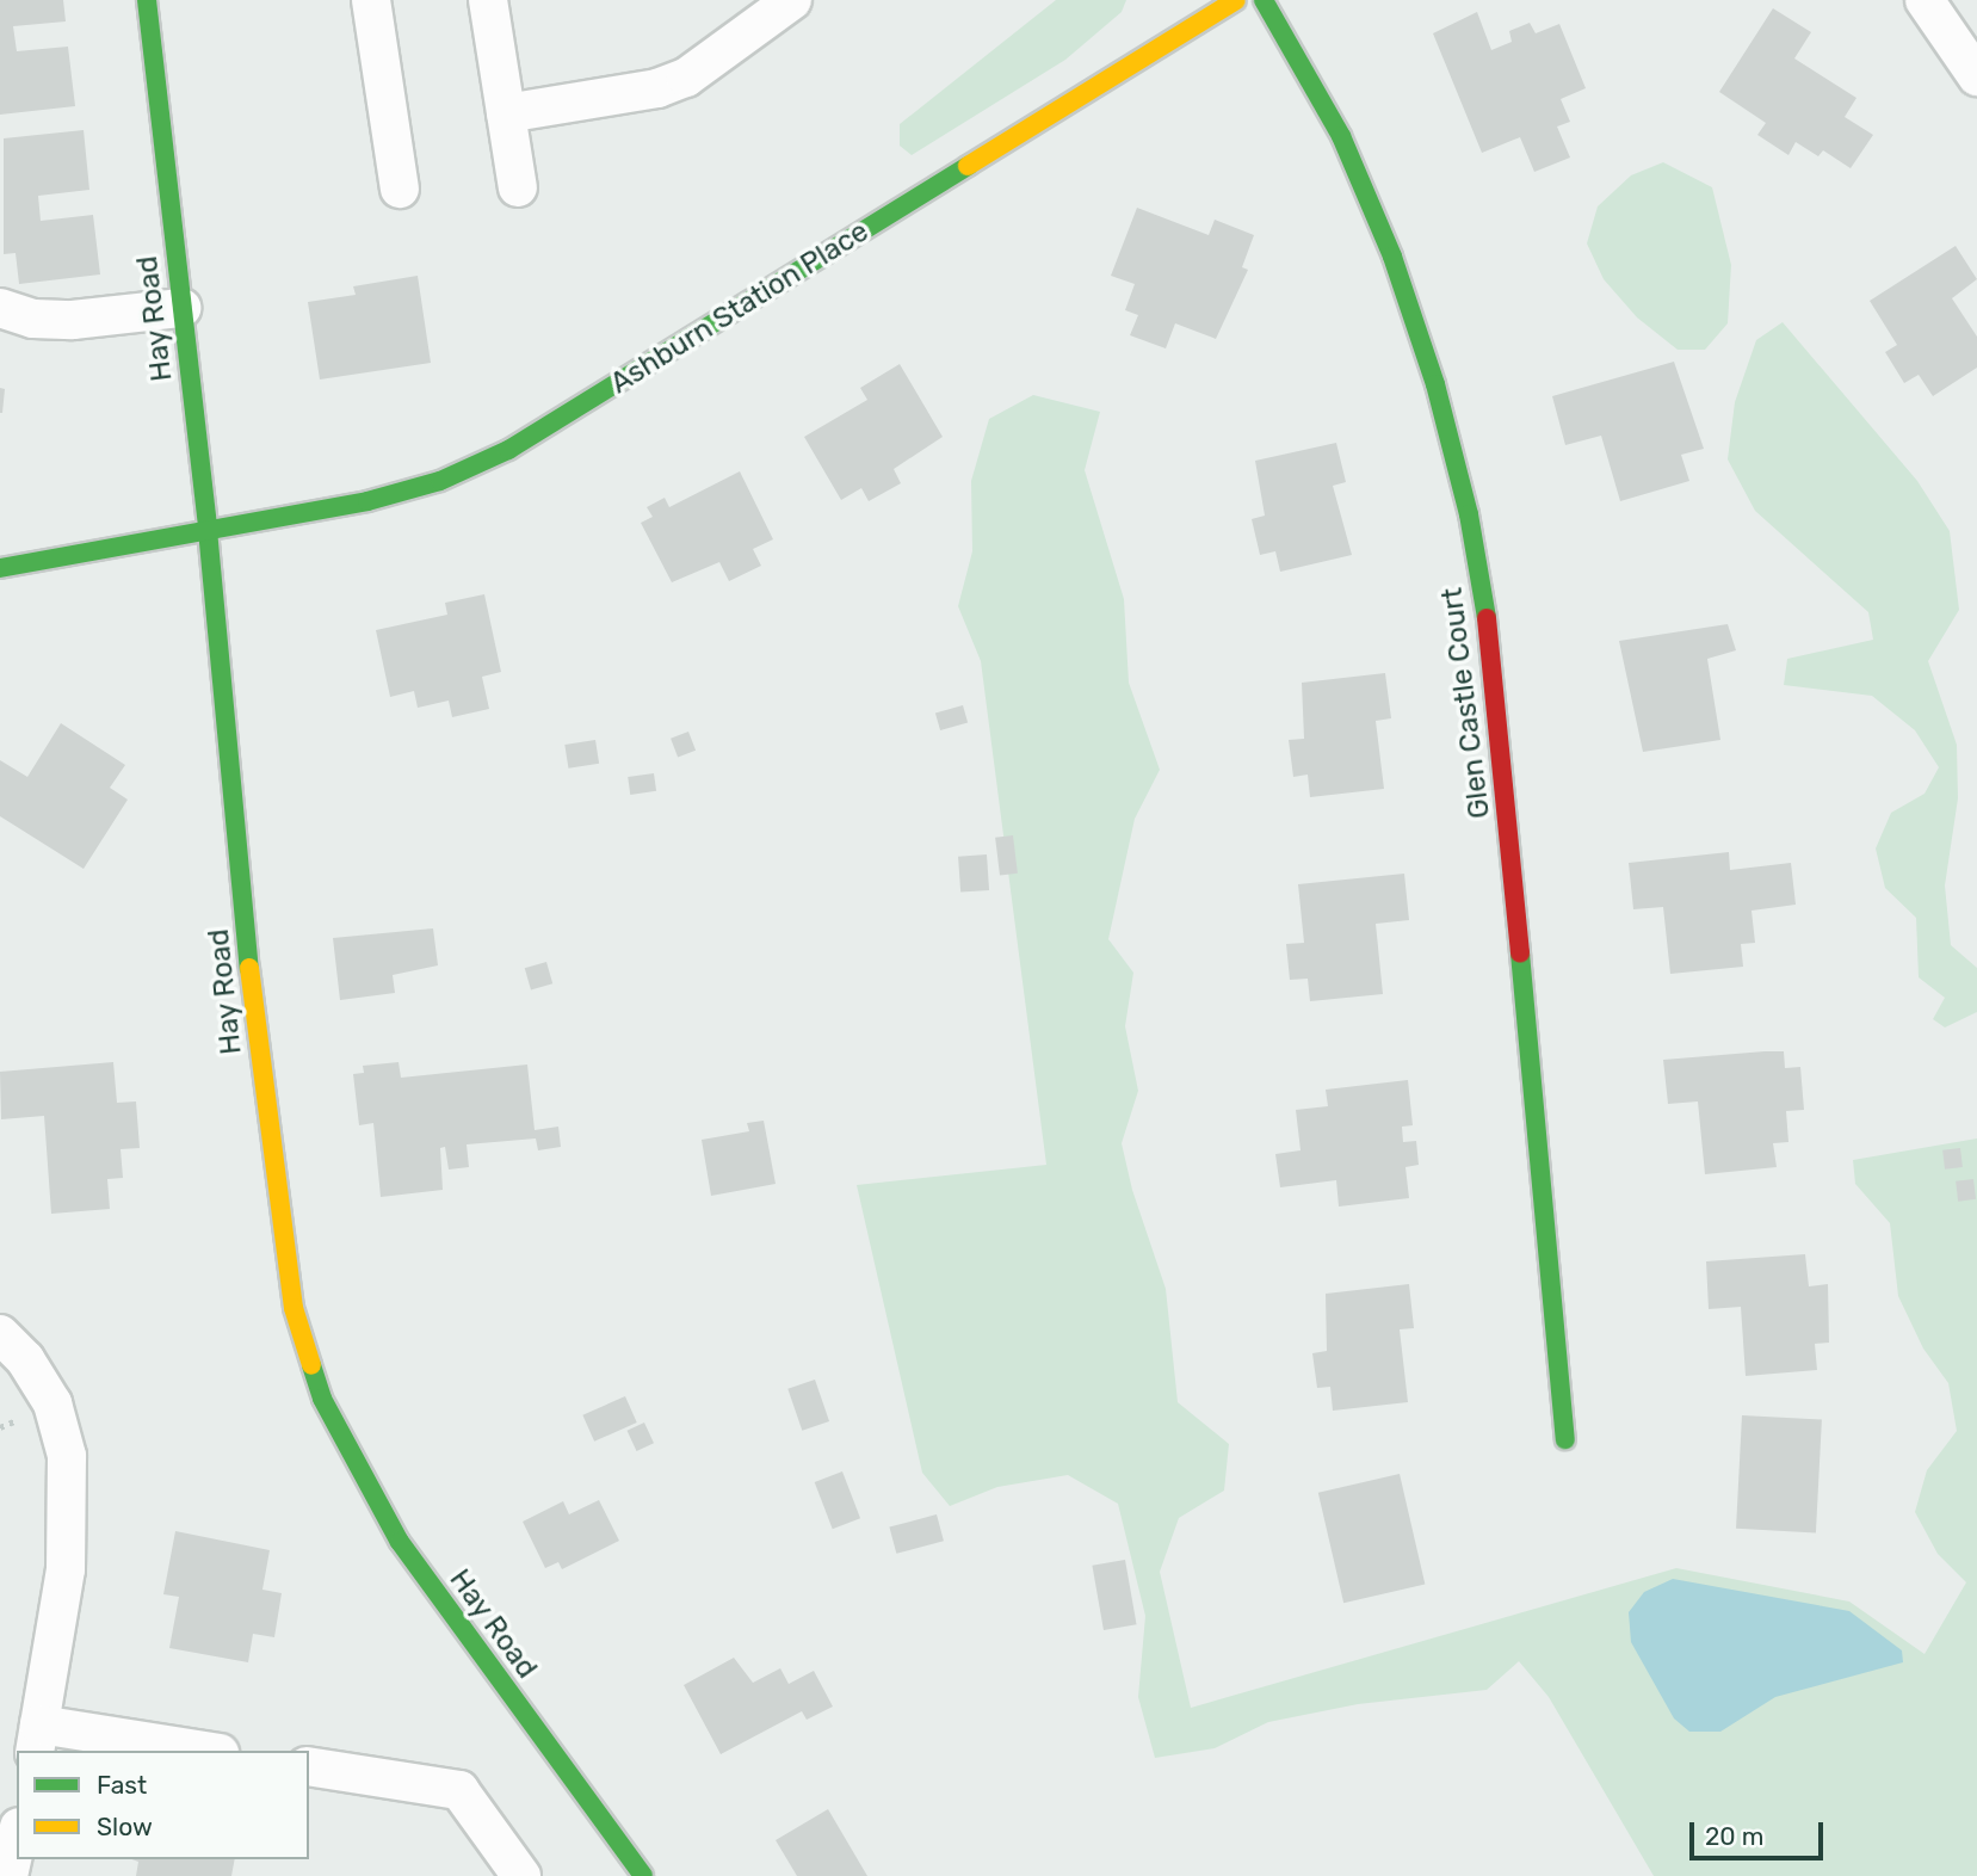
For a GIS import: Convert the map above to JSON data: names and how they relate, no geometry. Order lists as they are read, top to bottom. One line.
{"streets":{"street":["Ashburn Station Place","Hay Road","Glen Castle Court"]},"crossings":[["Ashburn Station Place","Hay Road"]],"legend":["Fast","Slow"],"scale_bar":"20 m"}
